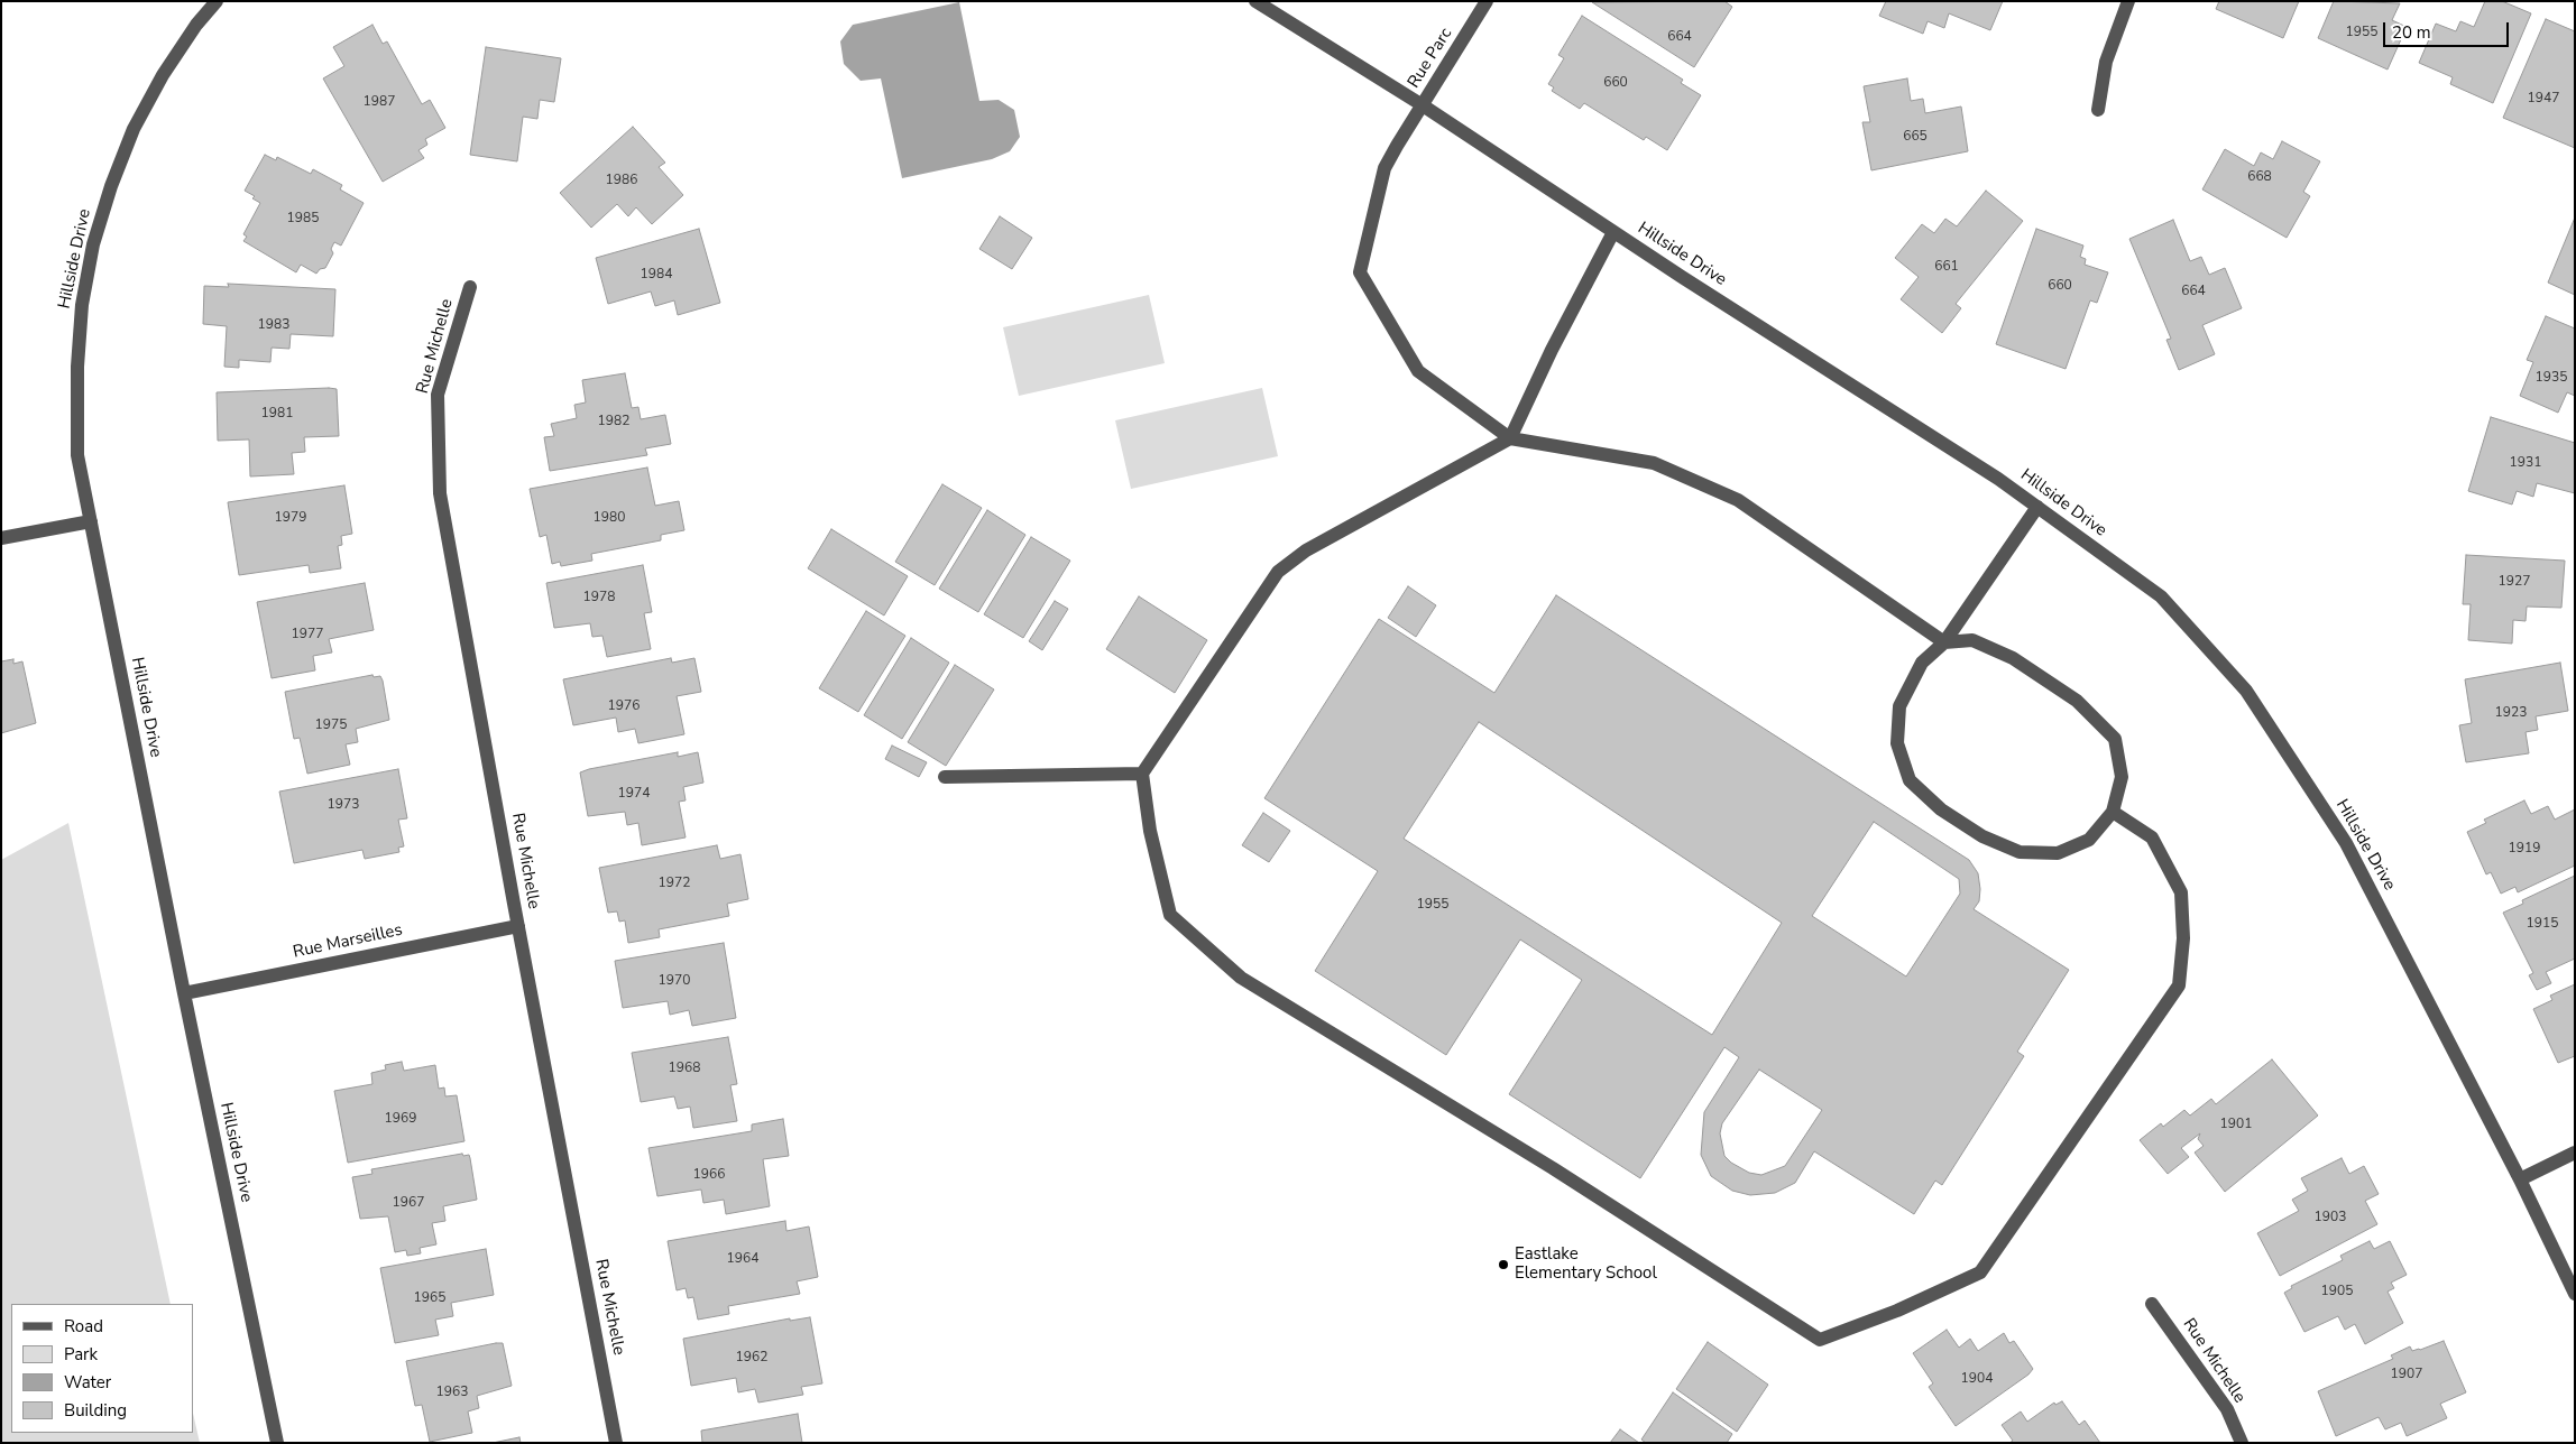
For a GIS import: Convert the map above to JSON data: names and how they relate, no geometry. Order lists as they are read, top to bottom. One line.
{"streets":{"street":["Rue Parc","Hillside Drive","Rue Michelle","Rue Marseilles"]},"crossings":[["Rue Parc","Hillside Drive"],["Hillside Drive","Rue Marseilles"],["Rue Michelle","Rue Marseilles"]],"places":["Eastlake Elementary School"],"house_numbers":["1955","664","660","1947","1987","665","668","1986","1985","661","1984","660","664","1983","1935","1981","1982","1931","1979","1980","1927","1978","1977","1976","1923","1975","1974","1973","1919","1972","1955","1915","1970","1968","1969","1901","1966","1967","1903","1964","1905","1965","1962","1907","1904","1963"],"legend":["Road","Park","Water","Building"],"scale_bar":"20 m"}
